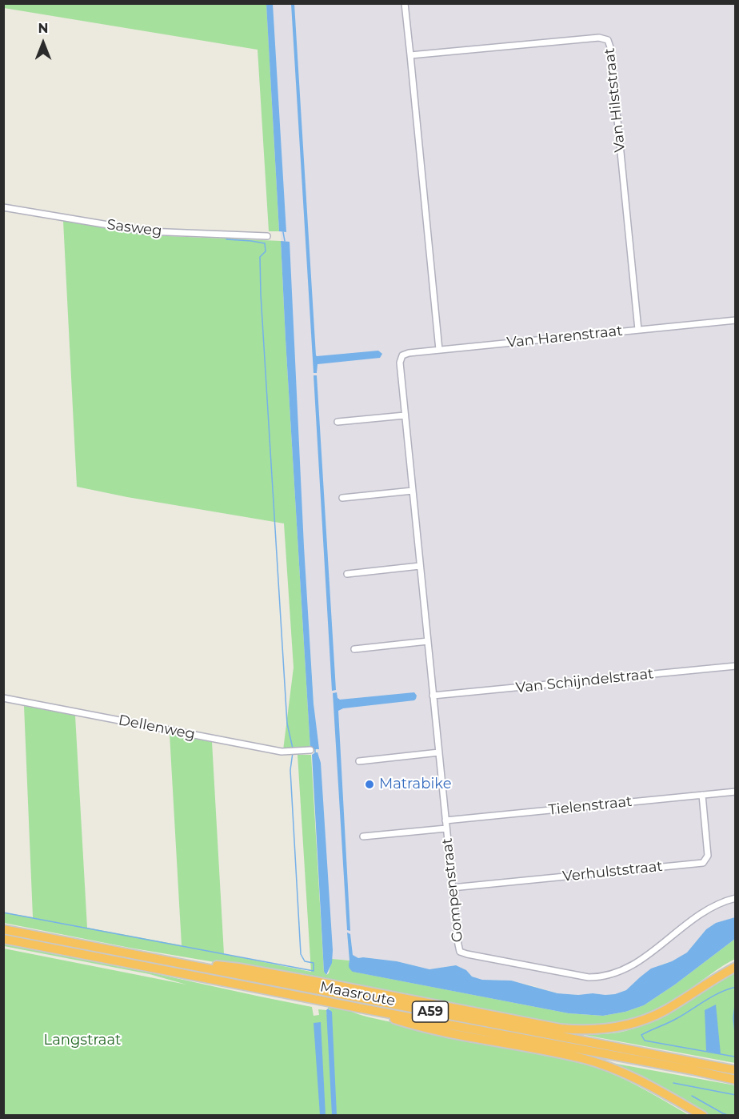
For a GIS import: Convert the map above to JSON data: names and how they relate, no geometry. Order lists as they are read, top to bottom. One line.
{"streets":{"highway":["Maasroute","A59"],"street":["Van Hilststraat","Sasweg","Van Harenstraat","Van Schijndelstraat","Dellenweg","Tielenstraat","Verhulststraat","Gompenstraat"]},"crossings":[["Van Hilststraat","Van Harenstraat"],["Van Harenstraat","Gompenstraat"],["Van Schijndelstraat","Gompenstraat"],["Tielenstraat","Verhulststraat"],["Tielenstraat","Gompenstraat"],["Verhulststraat","Gompenstraat"],["Maasroute","A59"]],"parks":["Langstraat"],"places":["Matrabike"],"north":"top"}
